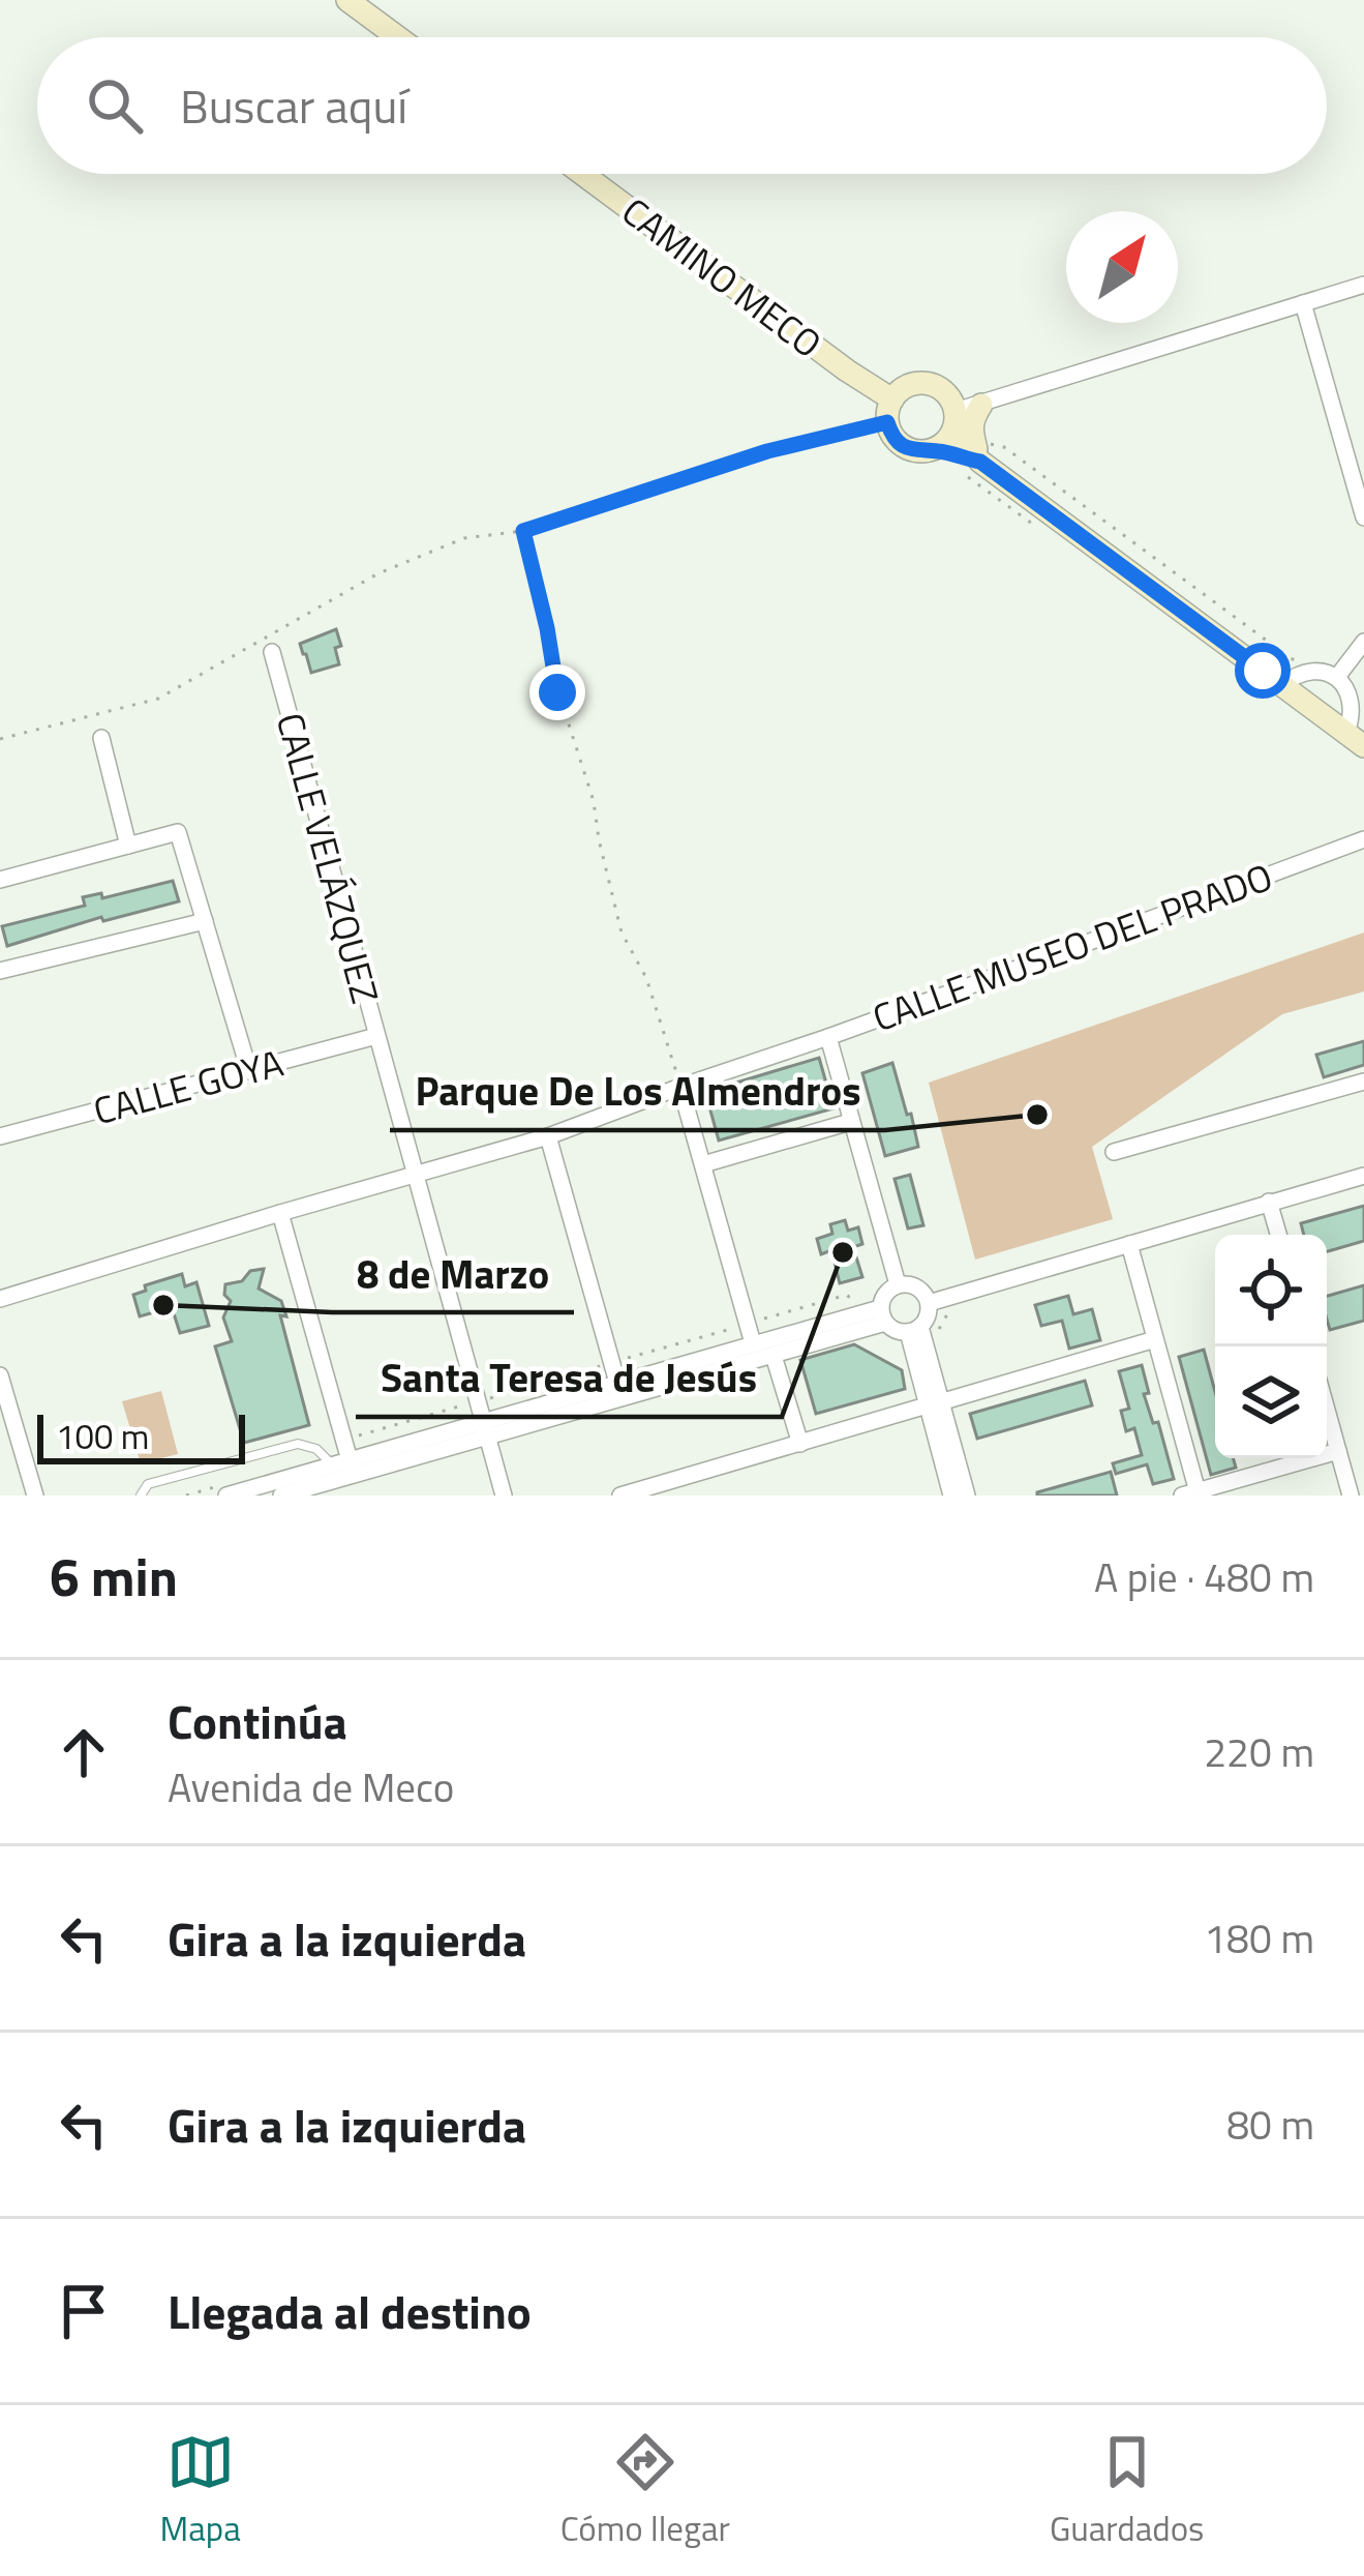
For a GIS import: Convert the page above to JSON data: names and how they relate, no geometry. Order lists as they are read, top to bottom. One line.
{"streets":{"street":["CAMINO MECO","CALLE VELÁZQUEZ","CALLE MUSEO DEL PRADO","CALLE GOYA"]},"crossings":[["CALLE VELÁZQUEZ","CALLE MUSEO DEL PRADO"],["CALLE VELÁZQUEZ","CALLE GOYA"]],"places":["Parque De Los Almendros","Santa Teresa de Jesús","8 de Marzo"],"scale_bar":"100 m","north":"top right","page":{"search":"Buscar aquí","scale":"100 m","heading":["6 min","A pie · 480 m"],"list":[["Continúa","Avenida de Meco","220 m"],["Gira a la izquierda","180 m"],["Gira a la izquierda","80 m"],"Llegada al destino"],"nav":["Mapa","Cómo llegar","Guardados"]}}
